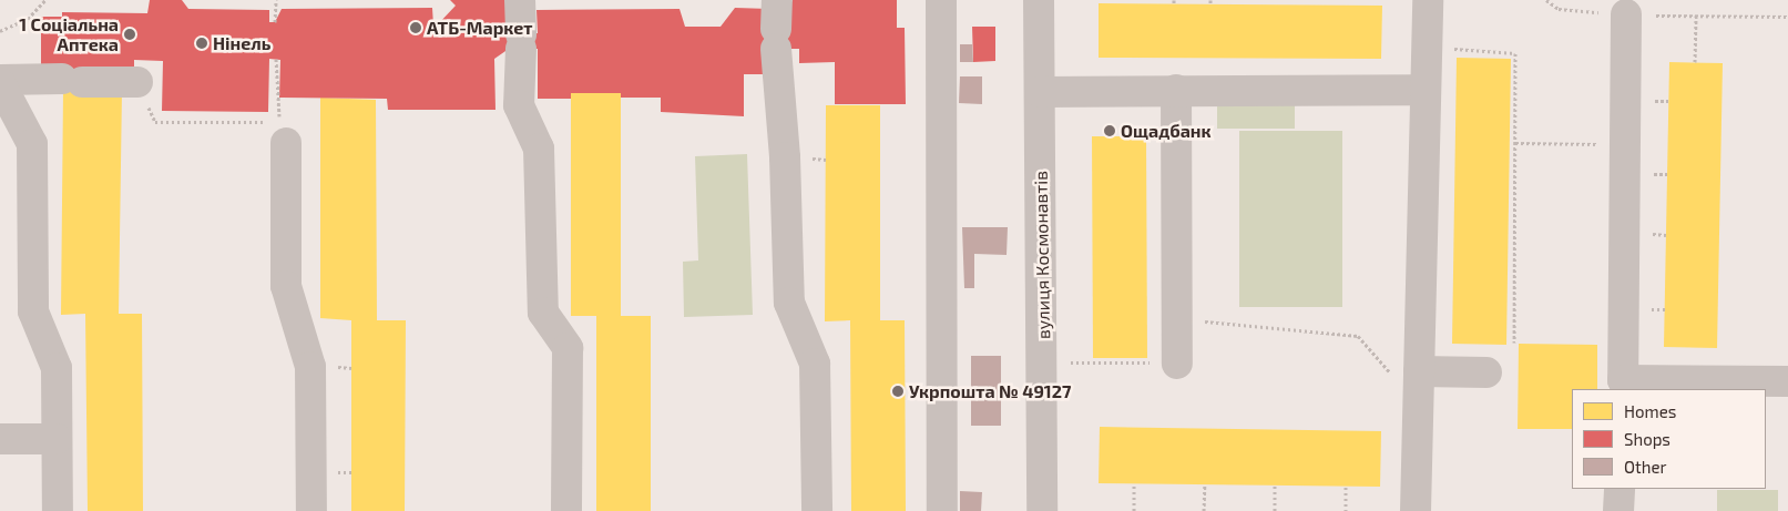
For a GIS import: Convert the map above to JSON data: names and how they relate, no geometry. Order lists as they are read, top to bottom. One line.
{"streets":{"street":["вулиця Космонавтів"]},"places":["АТБ-Маркет","1 Соціальна Аптека","Нінель","Ощадбанк","Укрпошта № 49127"],"legend":["Homes","Shops","Other"]}
